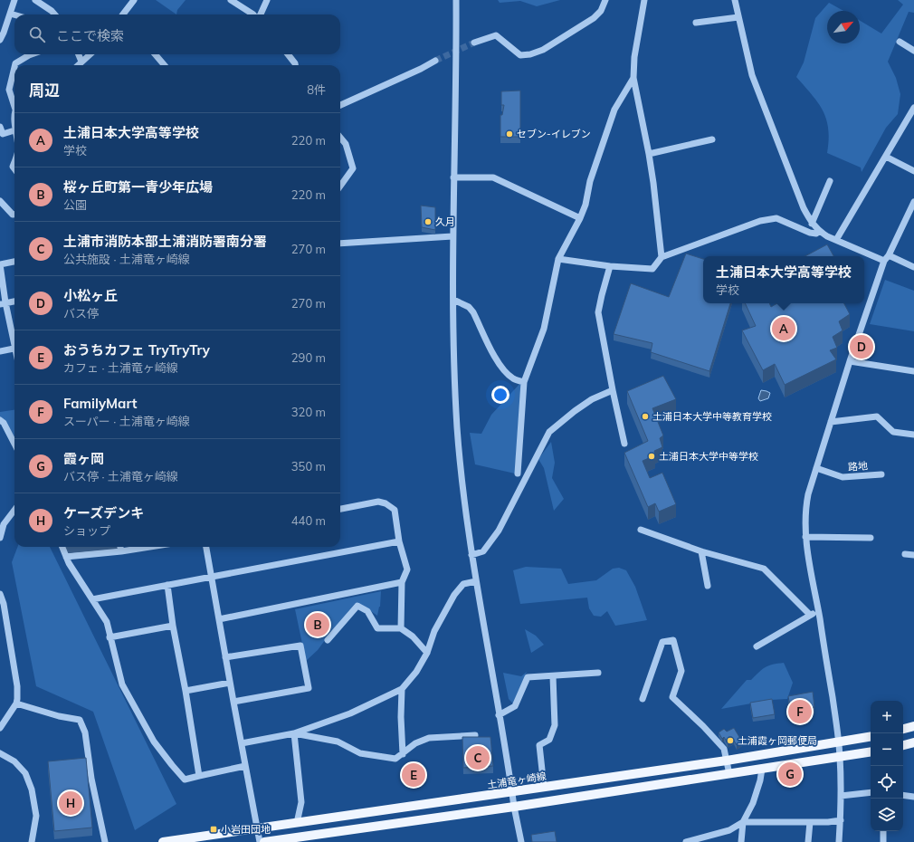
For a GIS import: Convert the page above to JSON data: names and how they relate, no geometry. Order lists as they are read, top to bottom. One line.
{"streets":{"main road":["土浦竜ヶ崎線"],"street":["路地"]},"places":{"other":["セブン-イレブン","久月","土浦日本大学中等教育学校","土浦日本大学中等学校","土浦霞ヶ岡郵便局"],"transit":["小岩田団地"]},"north":"top right","page":{"search":"ここで検索","heading":["周辺","8件"],"list":[{"mark":"A","name":"土浦日本大学高等学校","note":"学校","value":"220 m"},{"mark":"B","name":"桜ヶ丘町第一青少年広場","note":"公園","value":"220 m"},{"mark":"C","name":"土浦市消防本部土浦消防署南分署","note":"公共施設 · 土浦竜ヶ崎線","value":"270 m"},{"mark":"D","name":"小松ヶ丘","note":"バス停","value":"270 m"},{"mark":"E","name":"おうちカフェ TryTryTry","note":"カフェ · 土浦竜ヶ崎線","value":"290 m"},{"mark":"F","name":"FamilyMart","note":"スーパー · 土浦竜ヶ崎線","value":"320 m"},{"mark":"G","name":"霞ヶ岡","note":"バス停 · 土浦竜ヶ崎線","value":"350 m"},{"mark":"H","name":"ケーズデンキ","note":"ショップ","value":"440 m"}],"popup":["土浦日本大学高等学校","学校"],"pins":["A","D","B","F","C","G","E","H"],"map_buttons":["+","−"]}}
